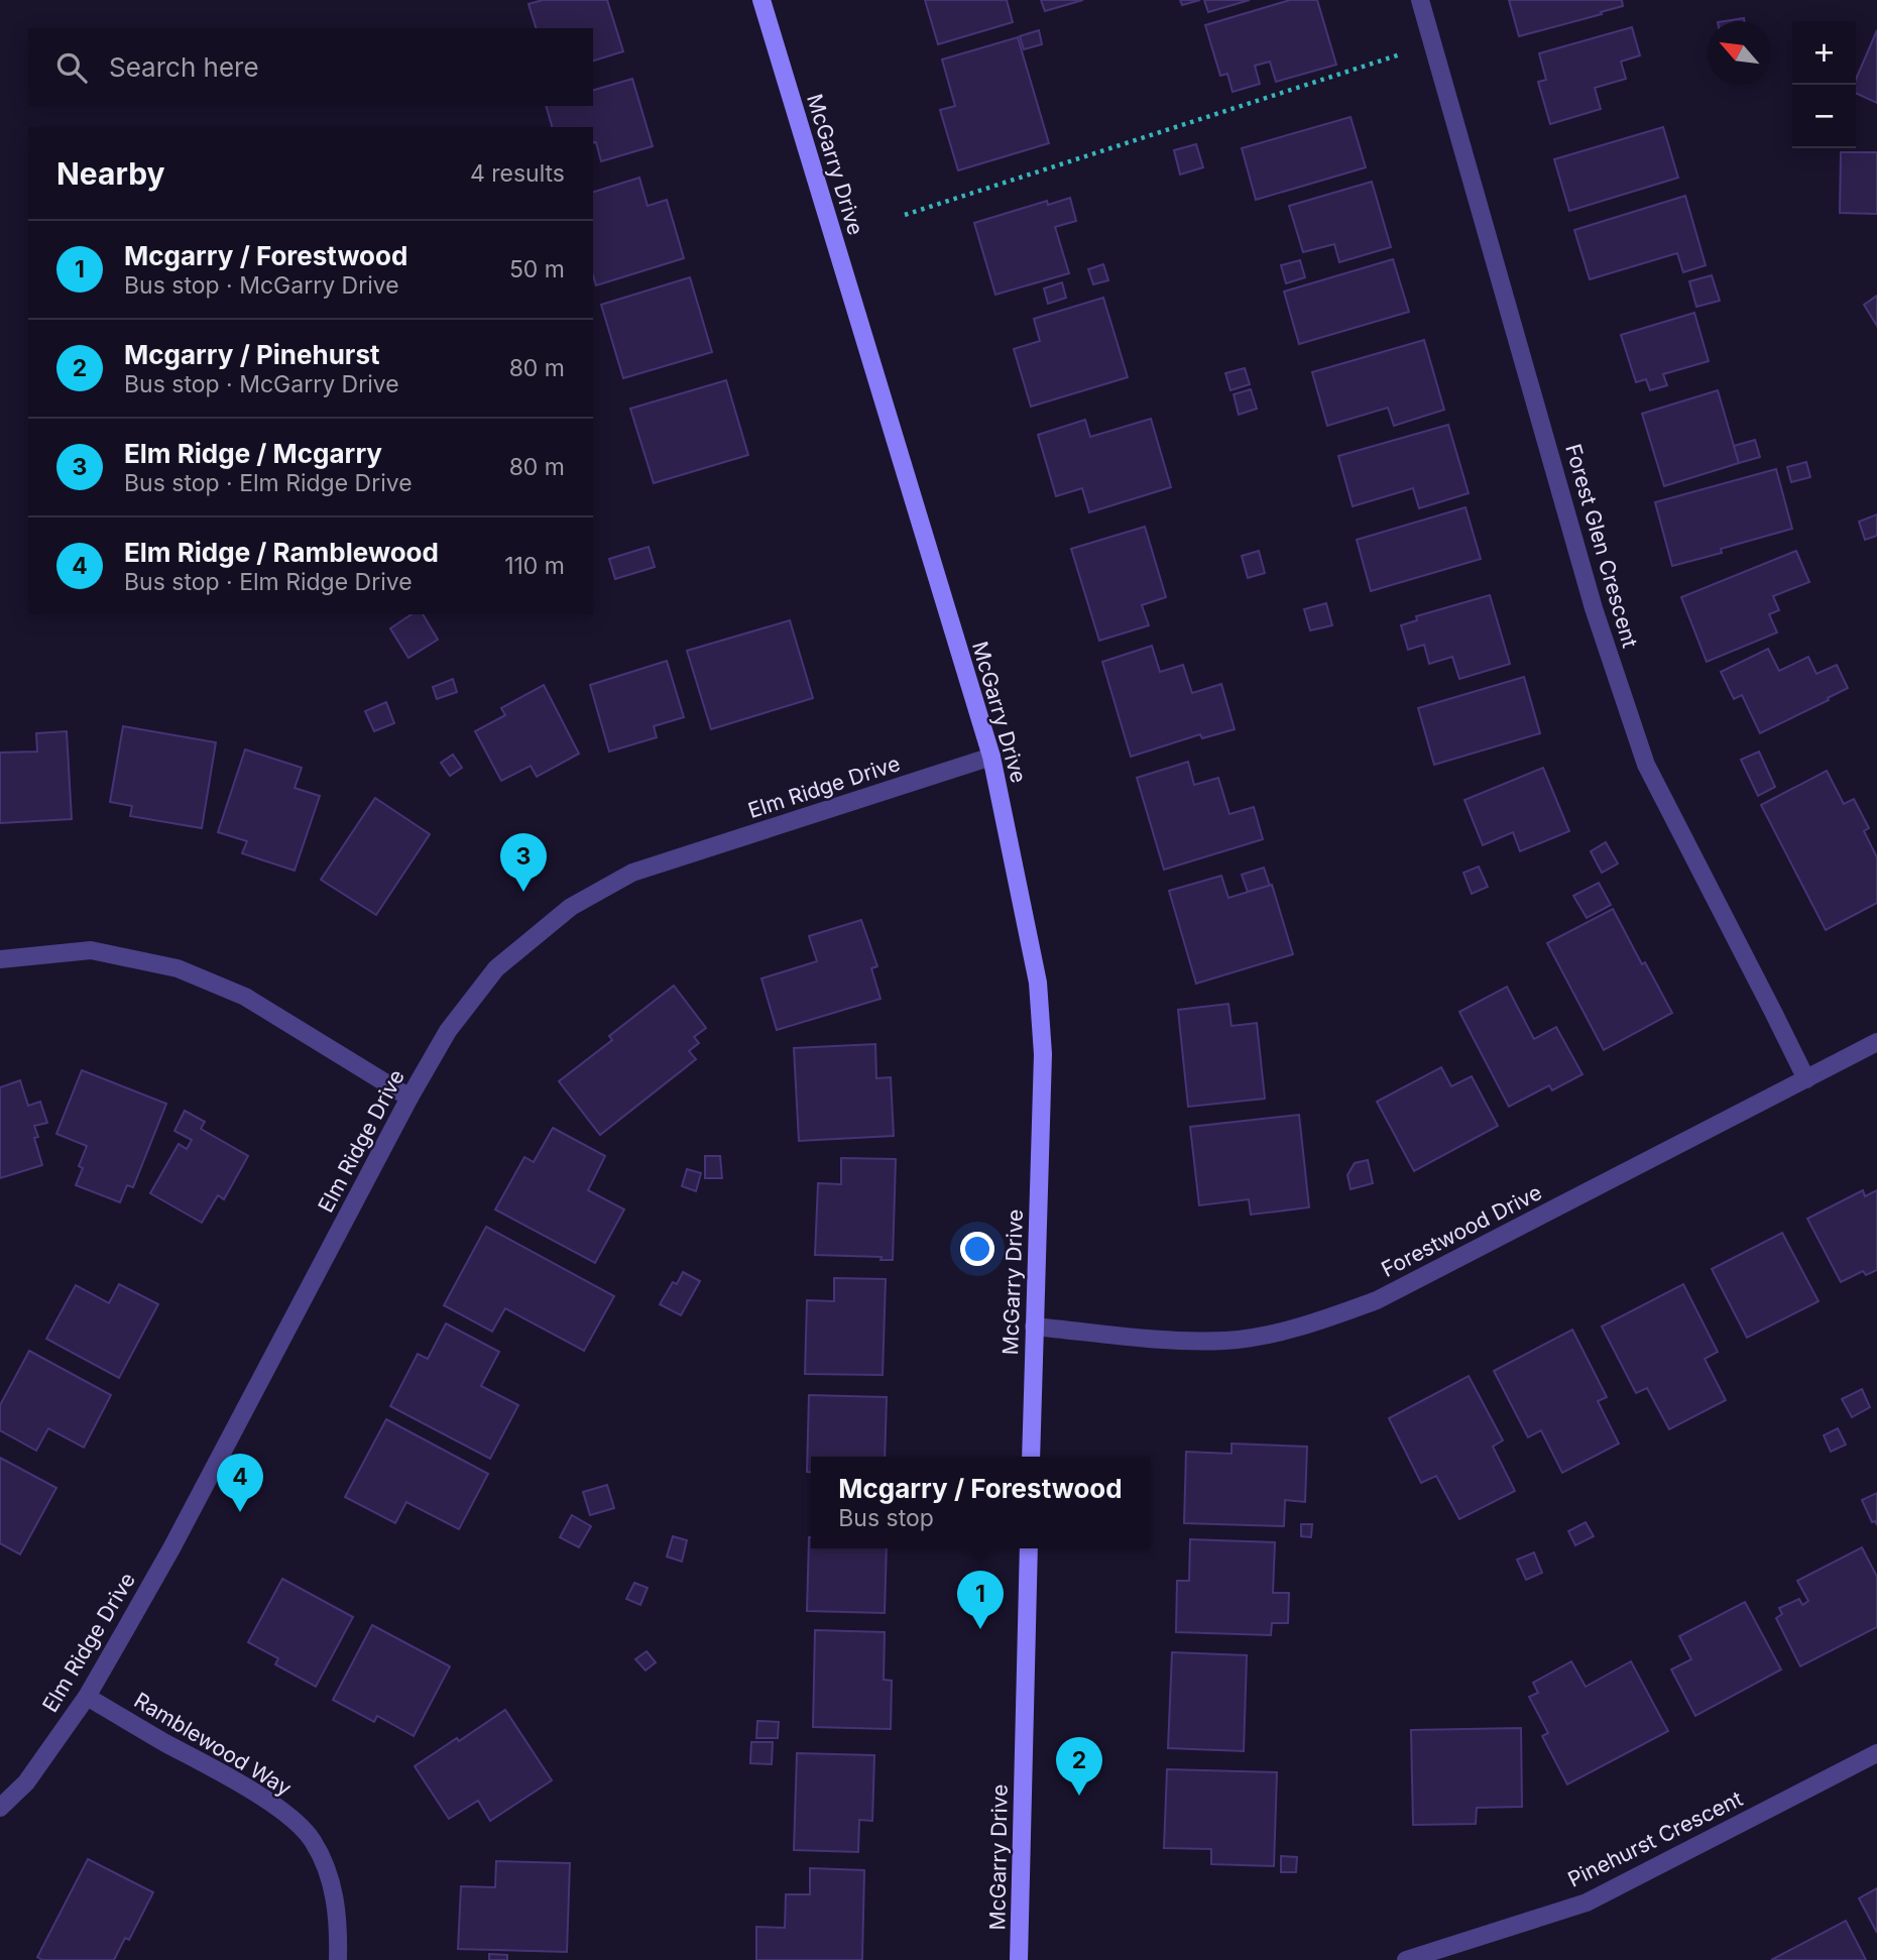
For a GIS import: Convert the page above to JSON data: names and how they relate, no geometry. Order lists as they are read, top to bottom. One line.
{"streets":{"street":["McGarry Drive","Forest Glen Crescent","Elm Ridge Drive","Forestwood Drive","Ramblewood Way","Pinehurst Crescent"]},"crossings":[["McGarry Drive","Elm Ridge Drive"],["McGarry Drive","Forestwood Drive"],["Forest Glen Crescent","Forestwood Drive"],["Elm Ridge Drive","Ramblewood Way"]],"north":"top left","page":{"map_buttons":["+","−"],"search":"Search here","heading":["Nearby","4 results"],"list":[{"mark":"1","name":"Mcgarry / Forestwood","note":"Bus stop · McGarry Drive","value":"50 m"},{"mark":"2","name":"Mcgarry / Pinehurst","note":"Bus stop · McGarry Drive","value":"80 m"},{"mark":"3","name":"Elm Ridge / Mcgarry","note":"Bus stop · Elm Ridge Drive","value":"80 m"},{"mark":"4","name":"Elm Ridge / Ramblewood","note":"Bus stop · Elm Ridge Drive","value":"110 m"}],"pins":["3","4","1","2"],"popup":["Mcgarry / Forestwood","Bus stop"]}}
